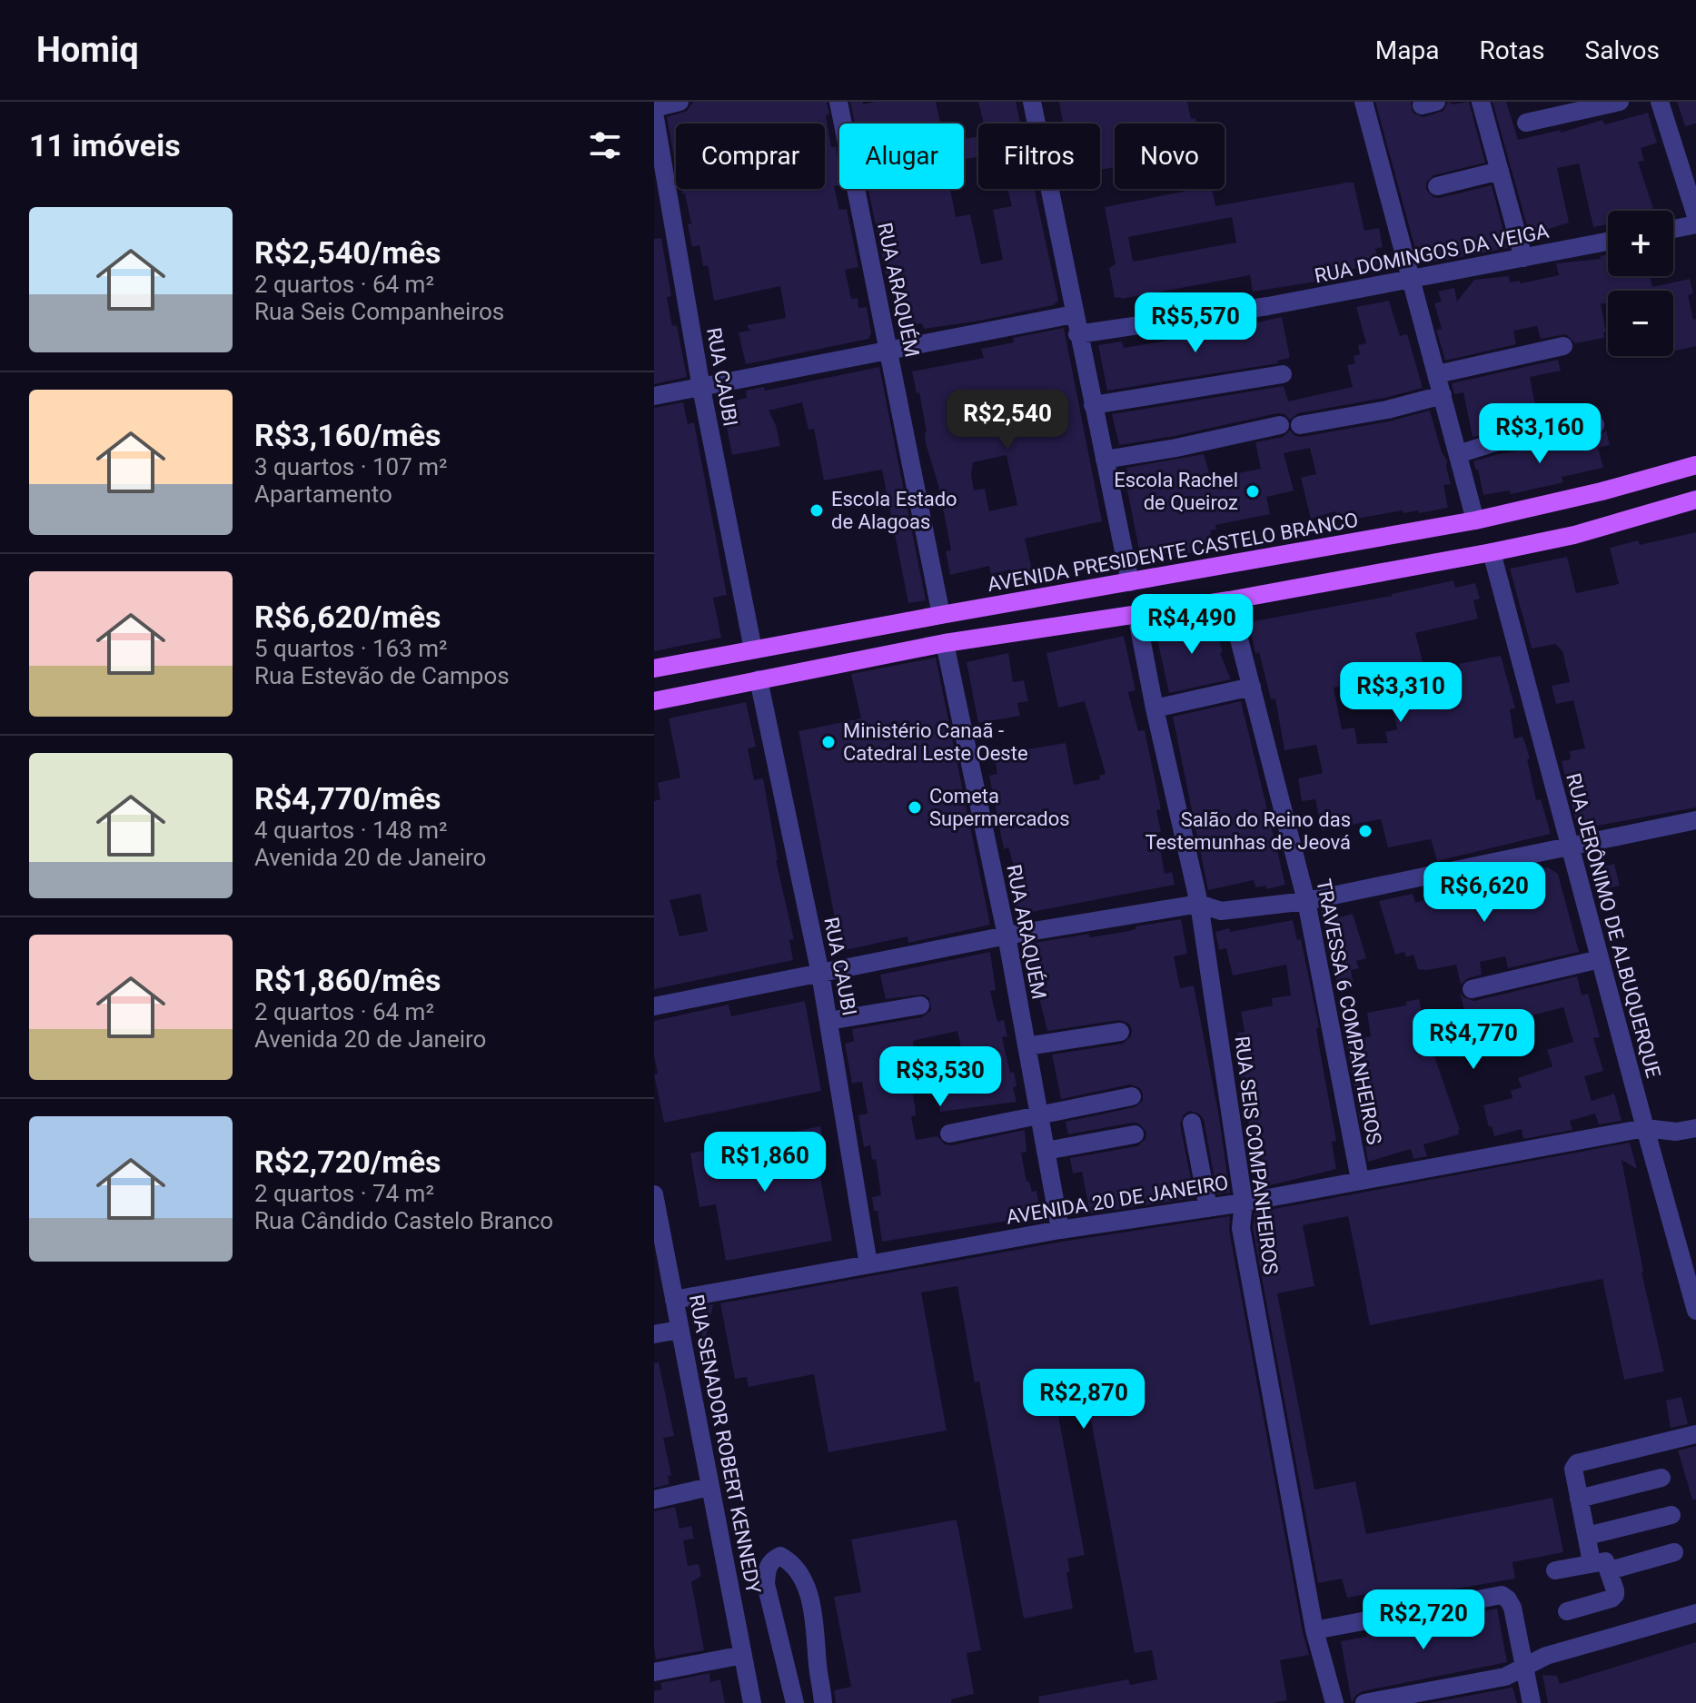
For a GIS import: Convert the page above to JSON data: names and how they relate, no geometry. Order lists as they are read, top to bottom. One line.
{"streets":{"main road":["AVENIDA PRESIDENTE CASTELO BRANCO"],"street":["RUA DOMINGOS DA VEIGA","RUA ARAQUÉM","RUA CAUBI","RUA JERÔNIMO DE ALBUQUERQUE","TRAVESSA 6 COMPANHEIROS","RUA SEIS COMPANHEIROS","AVENIDA 20 DE JANEIRO","RUA SENADOR ROBERT KENNEDY"]},"crossings":[["RUA ARAQUÉM","AVENIDA PRESIDENTE CASTELO BRANCO"],["RUA ARAQUÉM","AVENIDA 20 DE JANEIRO"],["RUA CAUBI","AVENIDA PRESIDENTE CASTELO BRANCO"],["RUA CAUBI","AVENIDA 20 DE JANEIRO"],["RUA JERÔNIMO DE ALBUQUERQUE","AVENIDA 20 DE JANEIRO"],["TRAVESSA 6 COMPANHEIROS","AVENIDA 20 DE JANEIRO"],["RUA SEIS COMPANHEIROS","AVENIDA 20 DE JANEIRO"],["AVENIDA 20 DE JANEIRO","RUA SENADOR ROBERT KENNEDY"]],"places":["Escola Rachel de Queiroz","Escola Estado de Alagoas","Ministério Canaã - Catedral Leste Oeste","Cometa Supermercados","Salão do Reino das Testemunhas de Jeová"],"page":{"header":"Homiq","nav":["Mapa","Rotas","Salvos"],"heading":"11 imóveis","chip":["Comprar","Alugar","Filtros","Novo"],"list":[{"name":"R$2,540/mês","note":"2 quartos · 64 m² · Rua Seis Companheiros"},{"name":"R$3,160/mês","note":"3 quartos · 107 m² · Apartamento"},{"name":"R$6,620/mês","note":"5 quartos · 163 m² · Rua Estevão de Campos"},{"name":"R$4,770/mês","note":"4 quartos · 148 m² · Avenida 20 de Janeiro"},{"name":"R$1,860/mês","note":"2 quartos · 64 m² · Avenida 20 de Janeiro"},{"name":"R$2,720/mês","note":"2 quartos · 74 m² · Rua Cândido Castelo Branco"}],"map_buttons":["+","−"],"price":["R$5,570","R$2,540","R$3,160","R$4,490","R$3,310","R$6,620","R$4,770","R$3,530","R$1,860","R$2,870","R$2,720"]}}
